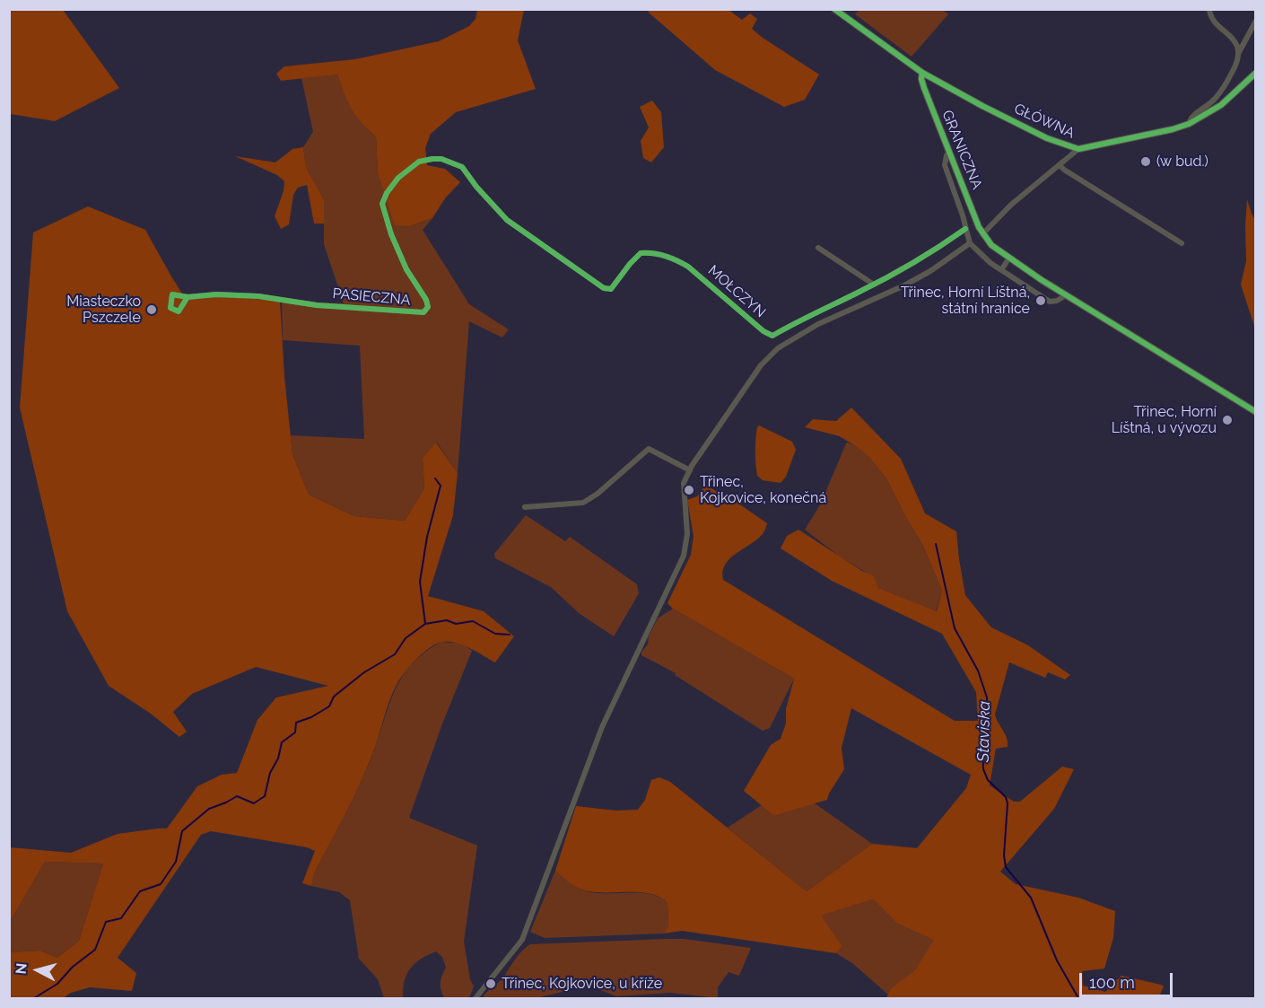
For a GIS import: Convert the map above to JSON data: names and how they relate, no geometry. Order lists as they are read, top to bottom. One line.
{"streets":{"street":["GŁÓWNA","GRANICZNA","MOŁCZYN","PASIECZNA"]},"crossings":[["GŁÓWNA","GRANICZNA"],["MOŁCZYN","PASIECZNA"]],"water":["Staviska"],"places":["(w bud.)","Třinec, Horní Líštná, státní hranice","Miasteczko Pszczele","Třinec, Horní Líštná, u vývozu","Třinec, Kojkovice, konečná","Třinec, Kojkovice, u kříže"],"scale_bar":"100 m","north":"left"}
